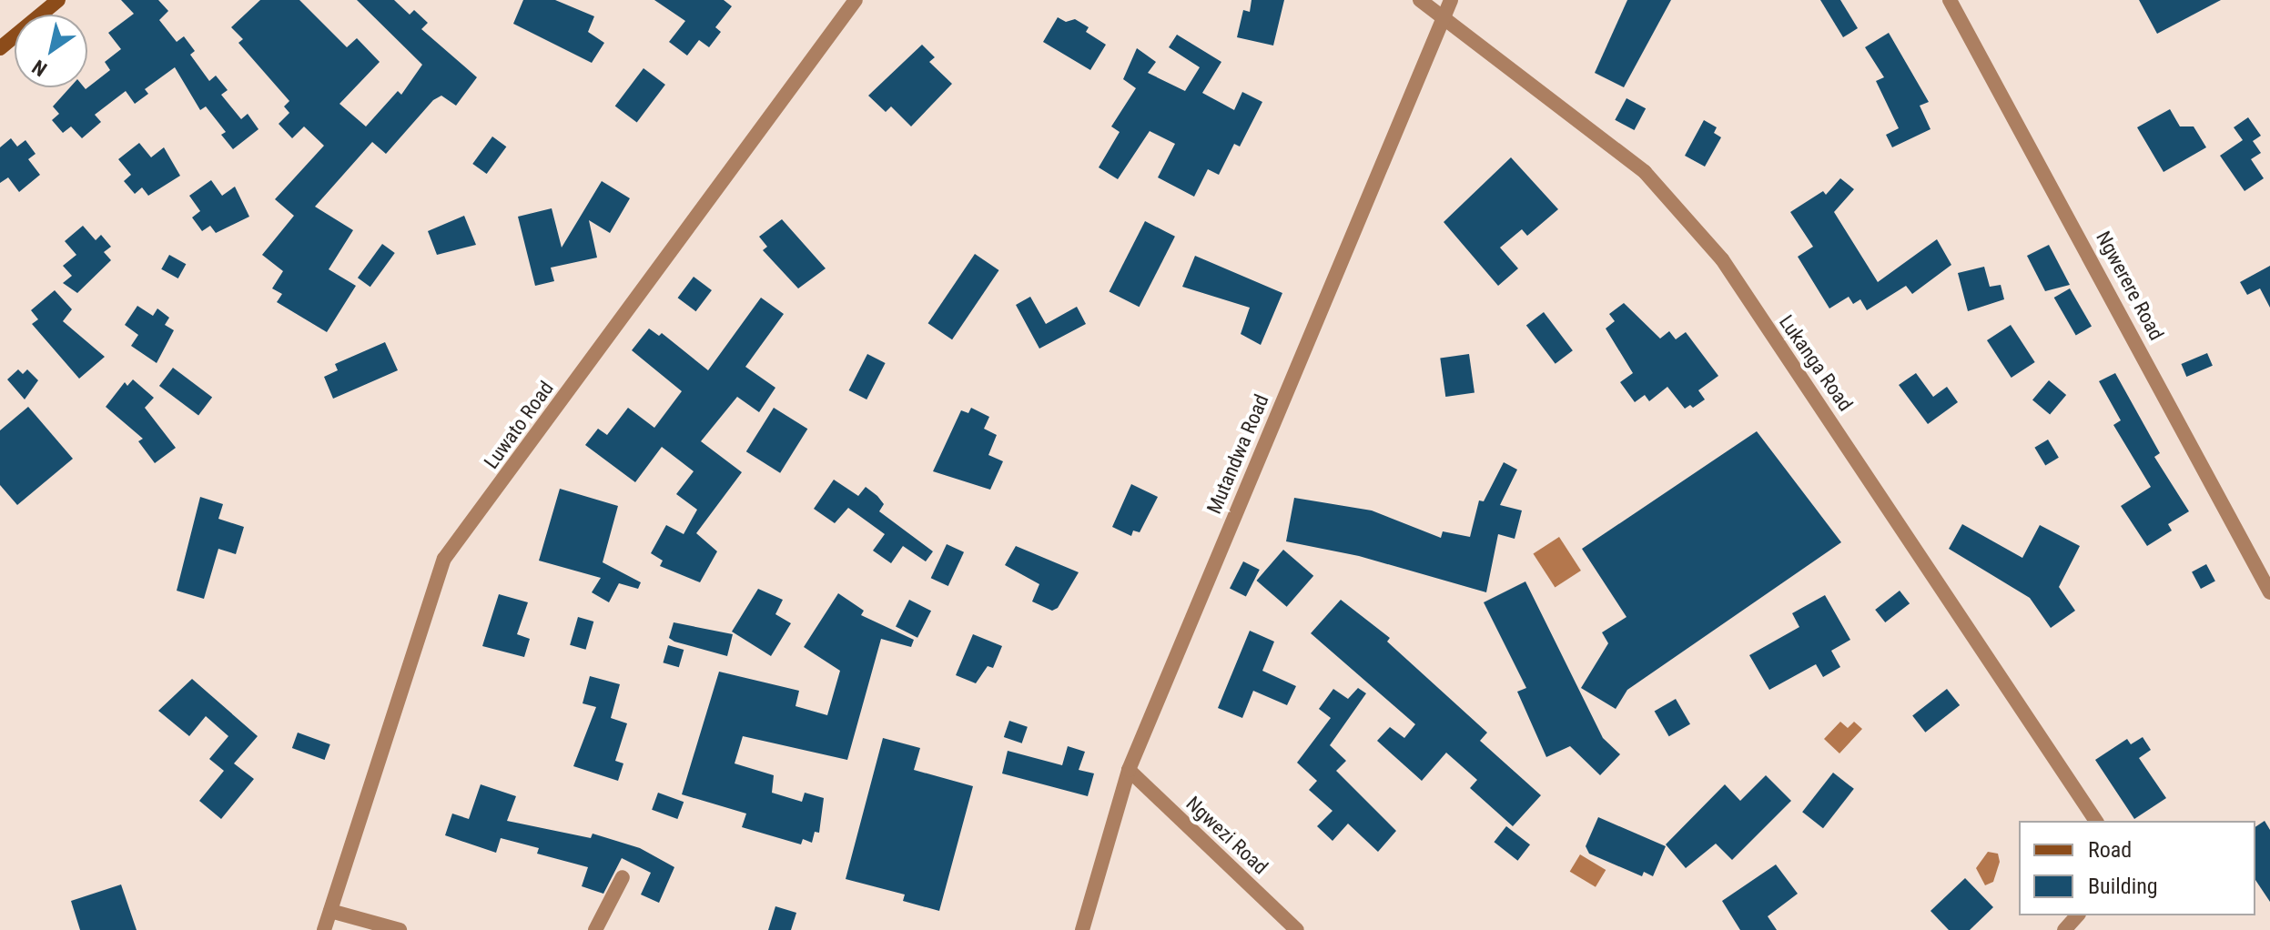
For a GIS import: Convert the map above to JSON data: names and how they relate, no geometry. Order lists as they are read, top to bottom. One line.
{"streets":{"street":["Ngwerere Road","Lukanga Road","Luwato Road","Mutandwa Road","Ngwezi Road"]},"crossings":[["Lukanga Road","Mutandwa Road"],["Mutandwa Road","Ngwezi Road"]],"legend":["Road","Building"],"north":"bottom left"}
